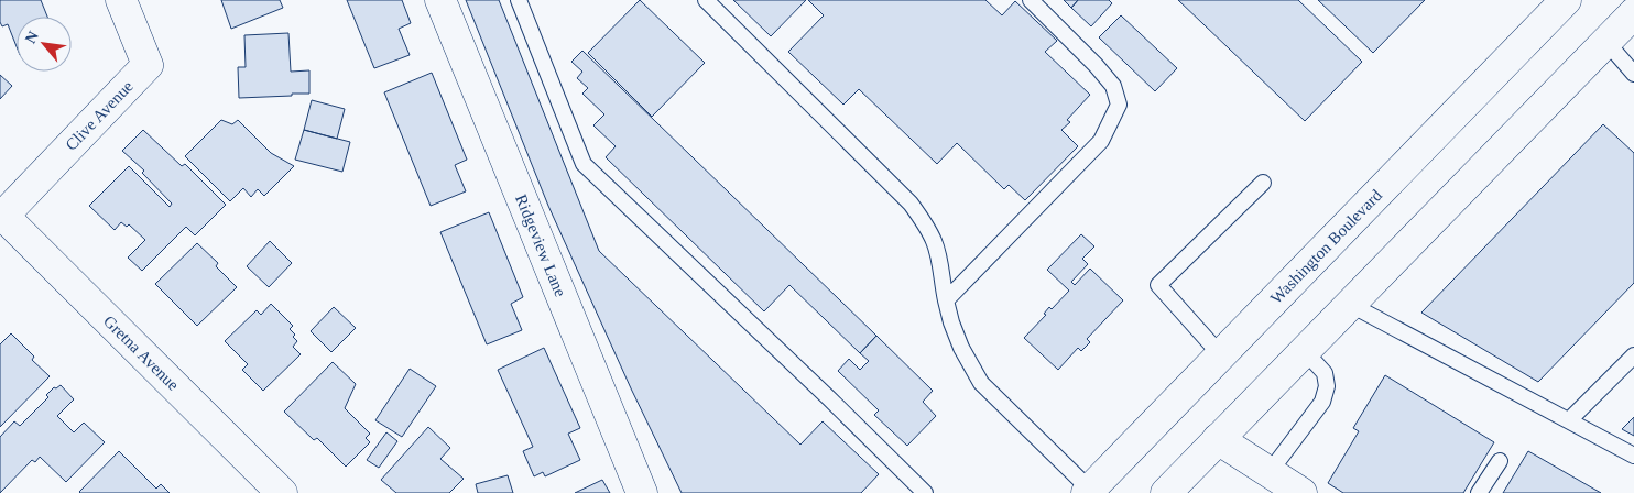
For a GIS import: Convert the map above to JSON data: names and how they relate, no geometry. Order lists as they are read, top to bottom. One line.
{"streets":{"main road":["Clive Avenue","Ridgeview Lane","Washington Boulevard","Gretna Avenue"]},"crossings":[["Clive Avenue","Gretna Avenue"]],"north":"top left"}
